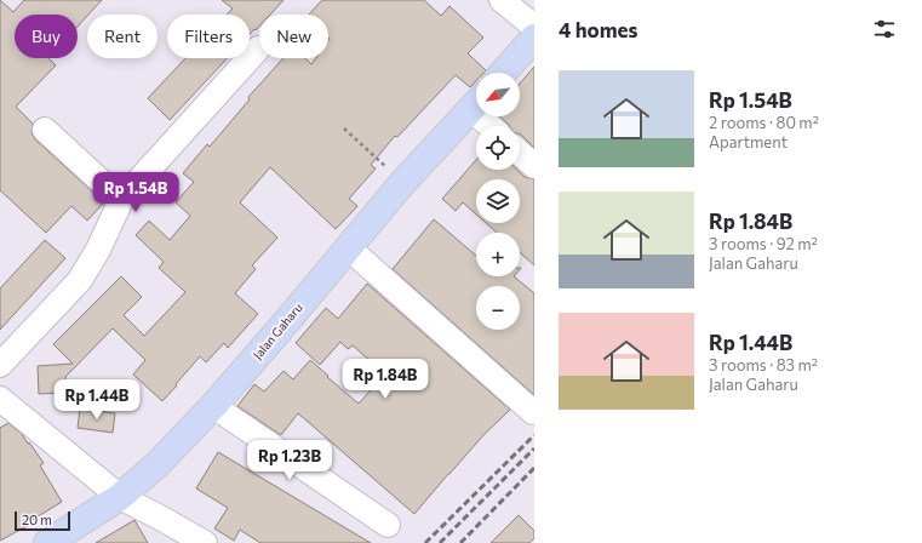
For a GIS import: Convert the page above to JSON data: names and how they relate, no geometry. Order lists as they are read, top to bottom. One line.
{"streets":{"main road":["Jalan Gaharu"]},"scale_bar":"20 m","north":"bottom left","page":{"heading":"4 homes","chip":["Buy","Rent","Filters","New"],"list":[{"name":"Rp 1.54B","note":"2 rooms · 80 m² · Apartment"},{"name":"Rp 1.84B","note":"3 rooms · 92 m² · Jalan Gaharu"},{"name":"Rp 1.44B","note":"3 rooms · 83 m² · Jalan Gaharu"}],"map_buttons":["+","−"],"price":["Rp 1.54B","Rp 1.84B","Rp 1.44B","Rp 1.23B"],"scale":"20 m"}}
